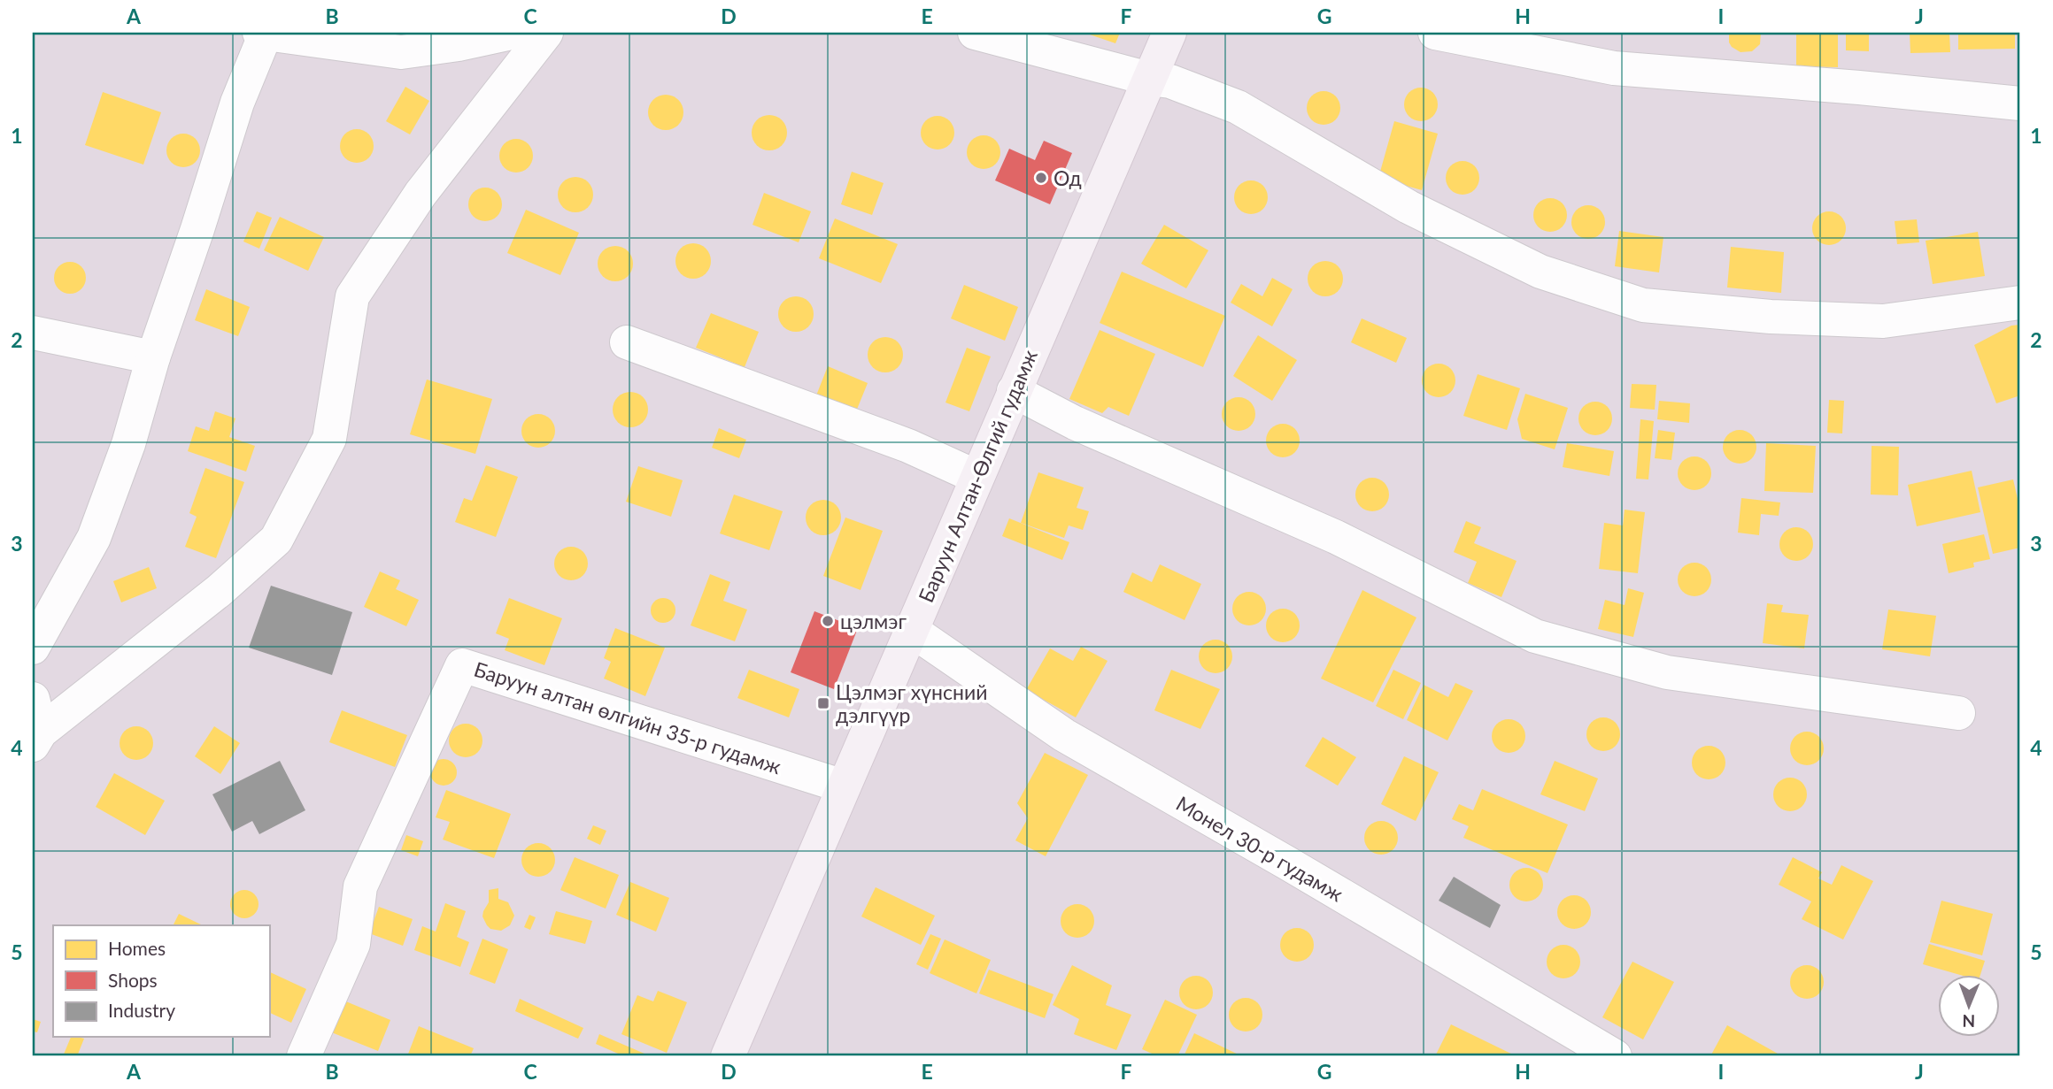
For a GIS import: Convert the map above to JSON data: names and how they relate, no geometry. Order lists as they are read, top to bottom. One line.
{"streets":{"main road":["Баруун Алтан-Өлгий гудамж"],"street":["Баруун алтан өлгийн 35-р гудамж","Монел 30-р гудамж"]},"crossings":[["Баруун Алтан-Өлгий гудамж","Баруун алтан өлгийн 35-р гудамж"],["Баруун Алтан-Өлгий гудамж","Монел 30-р гудамж"]],"places":{"other":["Од","цэлмэг"],"transit":["Цэлмэг хүнсний дэлгүүр"]},"legend":["Homes","Shops","Industry"],"north":"bottom","grid":{"columns":["A","B","C","D","E","F","G","H","I","J"],"rows":["1","2","3","4","5"]}}
